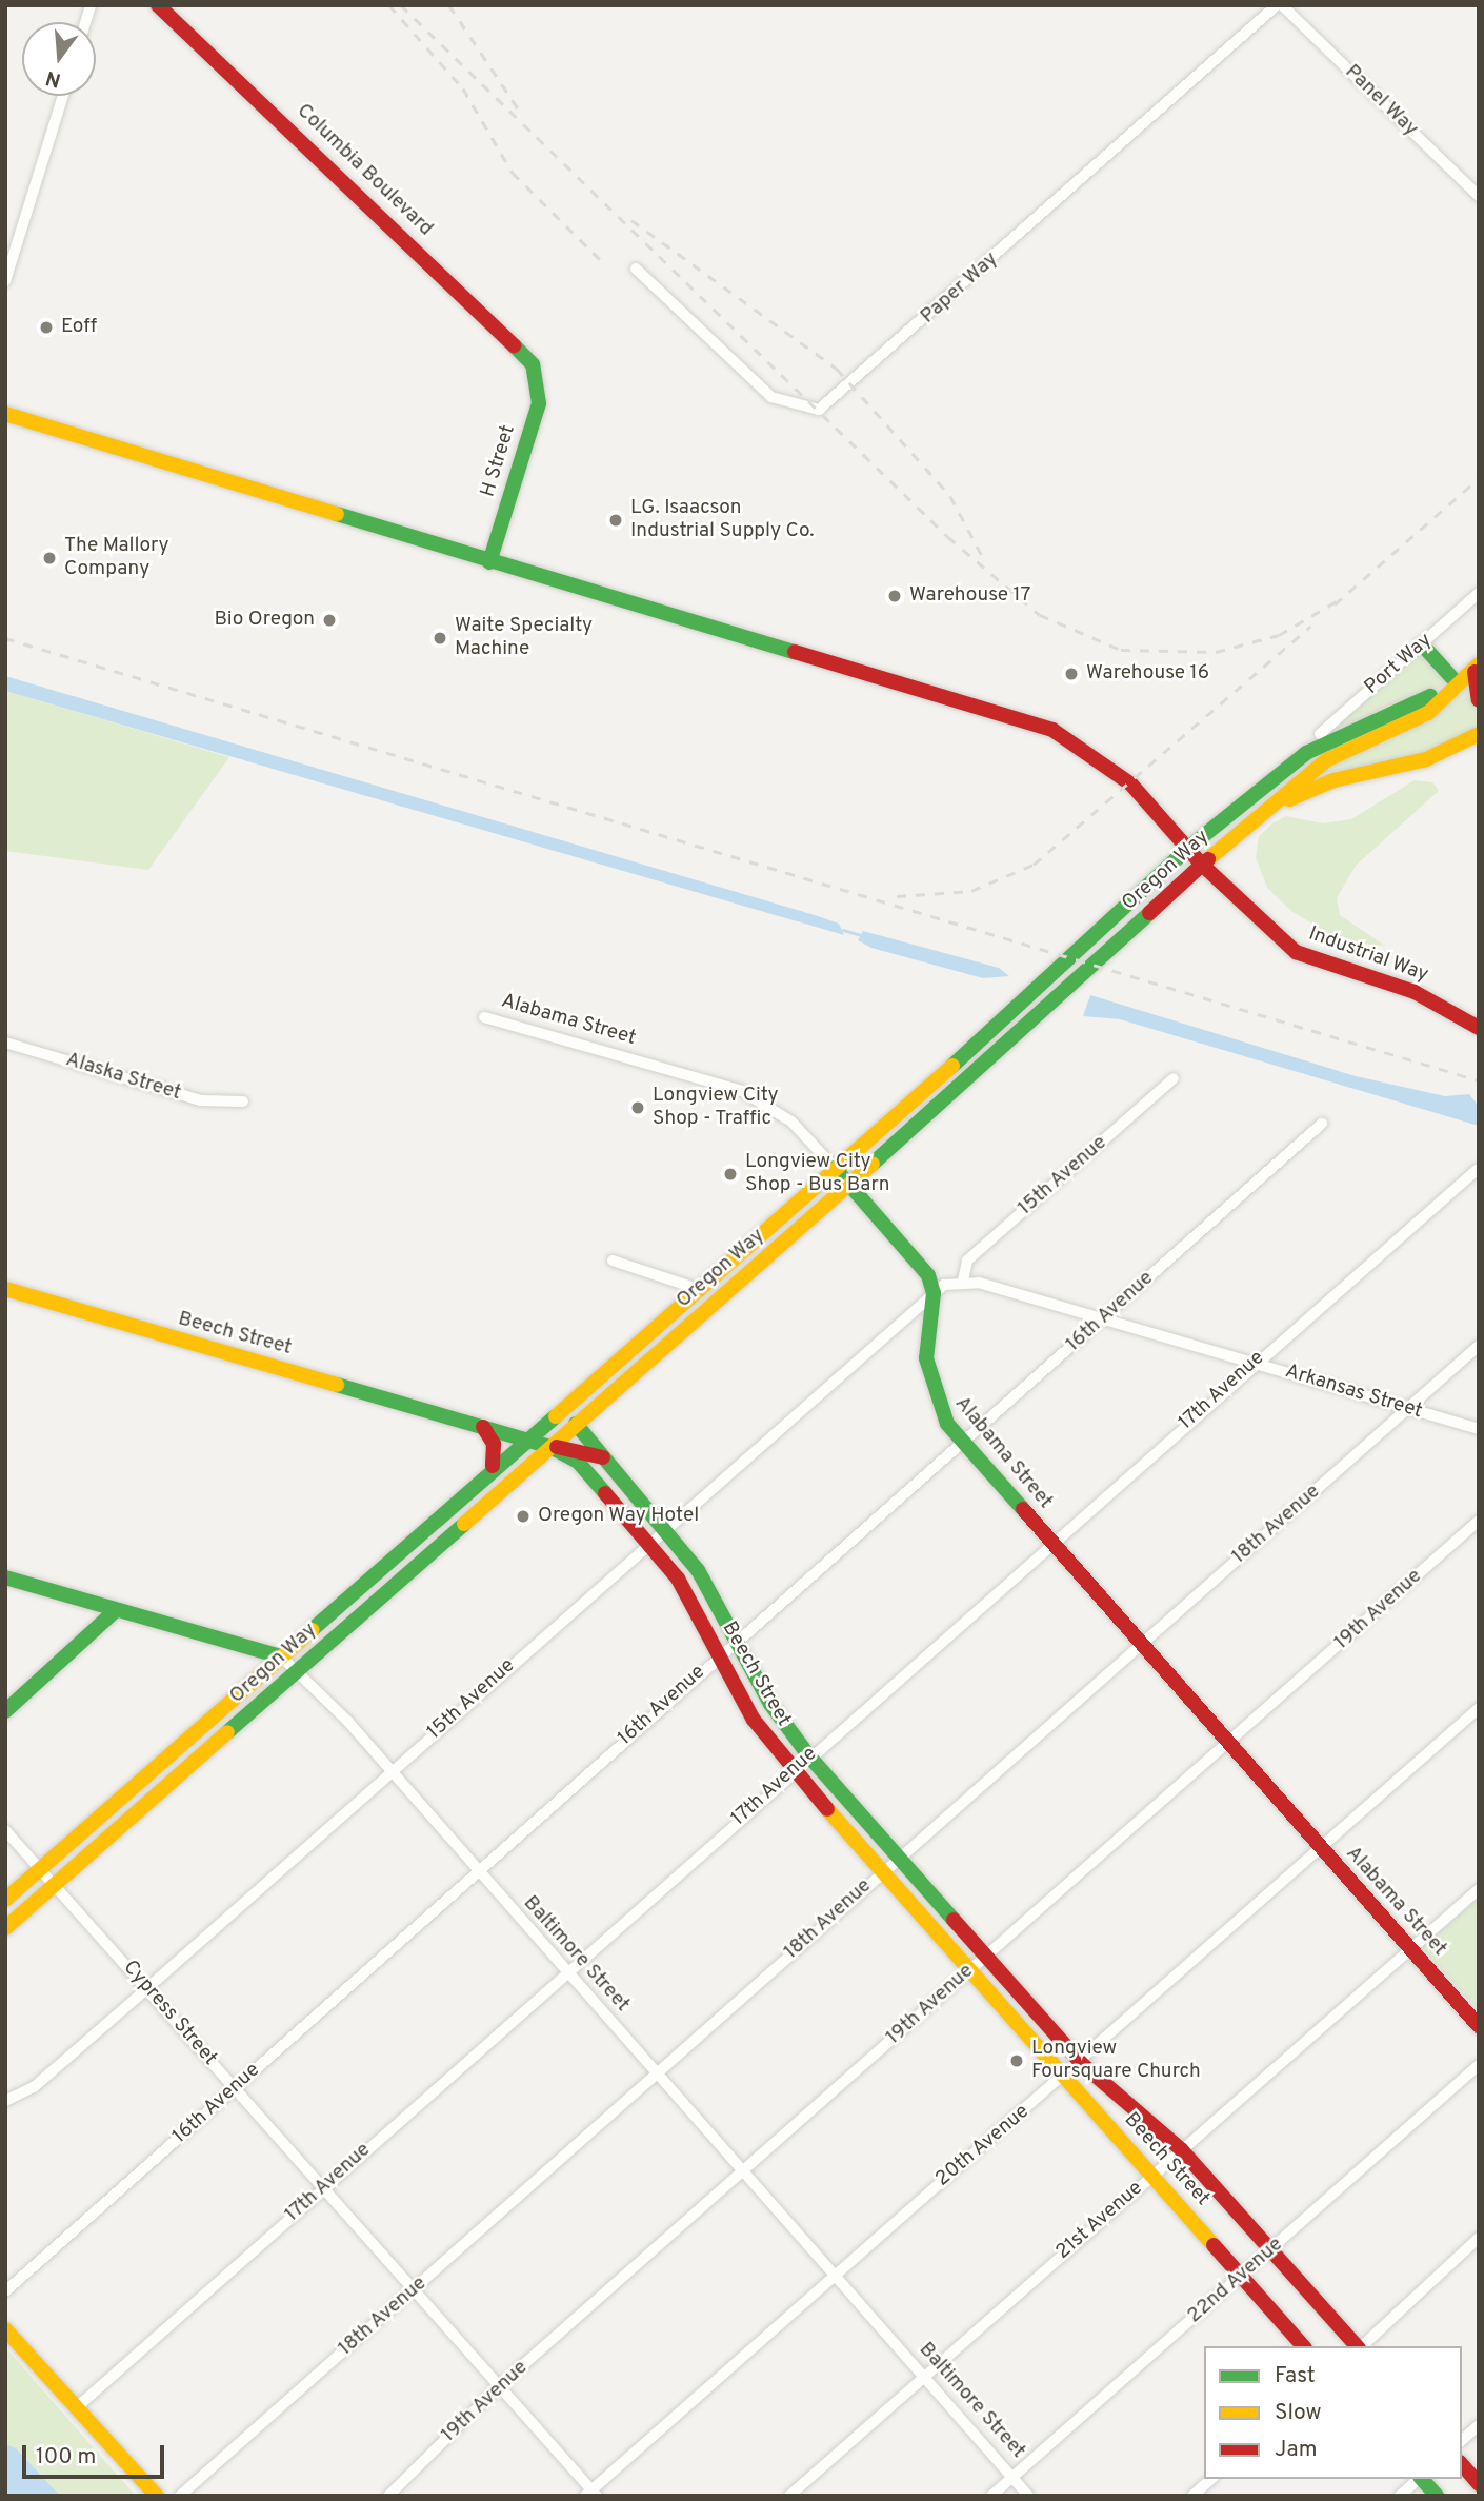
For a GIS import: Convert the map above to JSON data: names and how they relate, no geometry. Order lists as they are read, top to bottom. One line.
{"streets":{"main road":["Columbia Boulevard","H Street","Oregon Way","Industrial Way","Alabama Street","Beech Street","Baltimore Street"],"street":["Panel Way","Paper Way","Port Way","Alaska Street","15th Avenue","16th Avenue","17th Avenue","Arkansas Street","18th Avenue","19th Avenue","Cypress Street","20th Avenue","21st Avenue","22nd Avenue"]},"crossings":[["Columbia Boulevard","H Street"],["H Street","Industrial Way"],["Oregon Way","Industrial Way"],["Oregon Way","Alabama Street"],["Oregon Way","Beech Street"],["Oregon Way","Baltimore Street"],["Oregon Way","Cypress Street"],["Alabama Street","15th Avenue"],["Alabama Street","16th Avenue"],["Alabama Street","17th Avenue"],["Alabama Street","18th Avenue"],["Alabama Street","19th Avenue"],["Alabama Street","20th Avenue"],["Alabama Street","21st Avenue"],["15th Avenue","Beech Street"],["15th Avenue","Arkansas Street"],["15th Avenue","Baltimore Street"],["15th Avenue","Cypress Street"],["16th Avenue","Beech Street"],["16th Avenue","Arkansas Street"],["16th Avenue","Baltimore Street"],["16th Avenue","Cypress Street"],["Beech Street","17th Avenue"],["Beech Street","18th Avenue"],["Beech Street","19th Avenue"],["Beech Street","20th Avenue"],["Beech Street","21st Avenue"],["Beech Street","22nd Avenue"],["17th Avenue","Arkansas Street"],["17th Avenue","Baltimore Street"],["17th Avenue","Cypress Street"],["Arkansas Street","18th Avenue"],["18th Avenue","Baltimore Street"],["18th Avenue","Cypress Street"],["19th Avenue","Baltimore Street"],["19th Avenue","Cypress Street"],["Baltimore Street","20th Avenue"],["Baltimore Street","21st Avenue"],["Baltimore Street","22nd Avenue"],["Cypress Street","20th Avenue"]],"places":["Eoff","LG. Isaacson Industrial Supply Co.","The Mallory Company","Warehouse 17","Bio Oregon","Waite Specialty Machine","Warehouse 16","Longview City Shop - Traffic","Longview City Shop - Bus Barn","Oregon Way Hotel","Longview Foursquare Church"],"legend":["Fast","Slow","Jam"],"scale_bar":"100 m","north":"bottom"}
